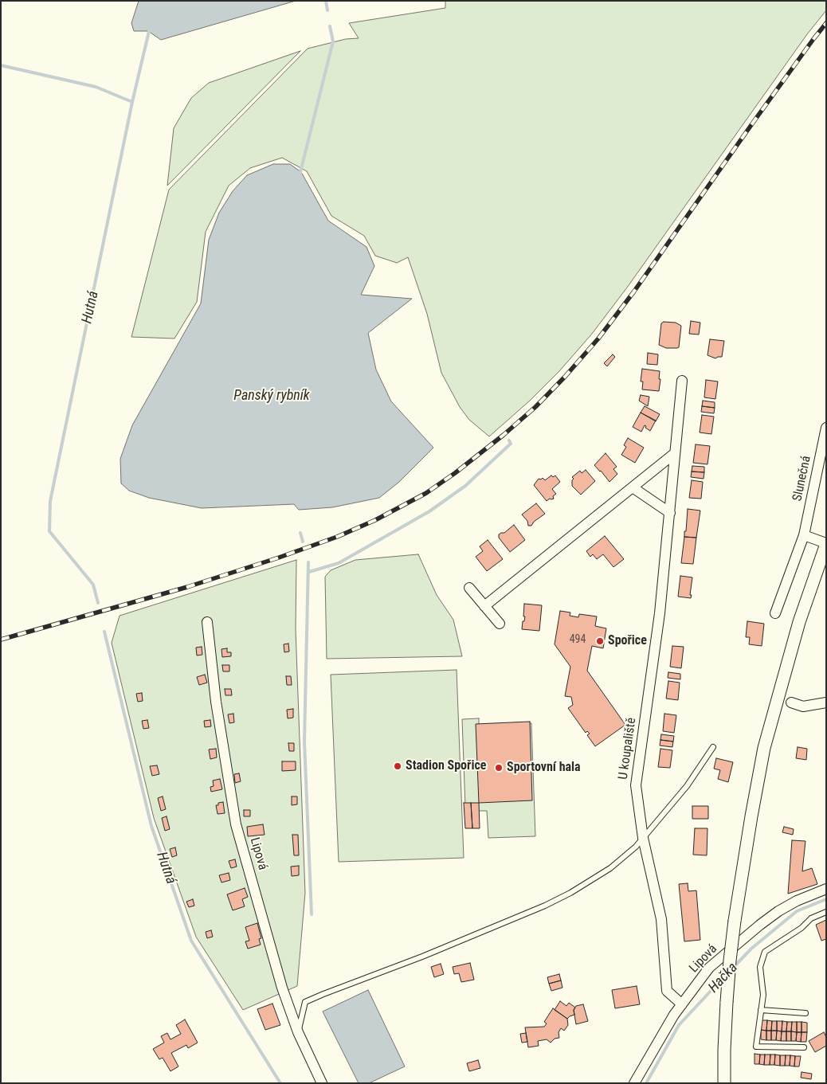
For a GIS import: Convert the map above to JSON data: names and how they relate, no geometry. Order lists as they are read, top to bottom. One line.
{"streets":{"street":["Slunečná","U koupaliště","Lipová"]},"crossings":[["U koupaliště","Lipová"]],"water":["Hutná","Panský rybník","Hačka"],"places":["Spořice","Stadion Spořice","Sportovní hala"],"house_numbers":["494"]}
